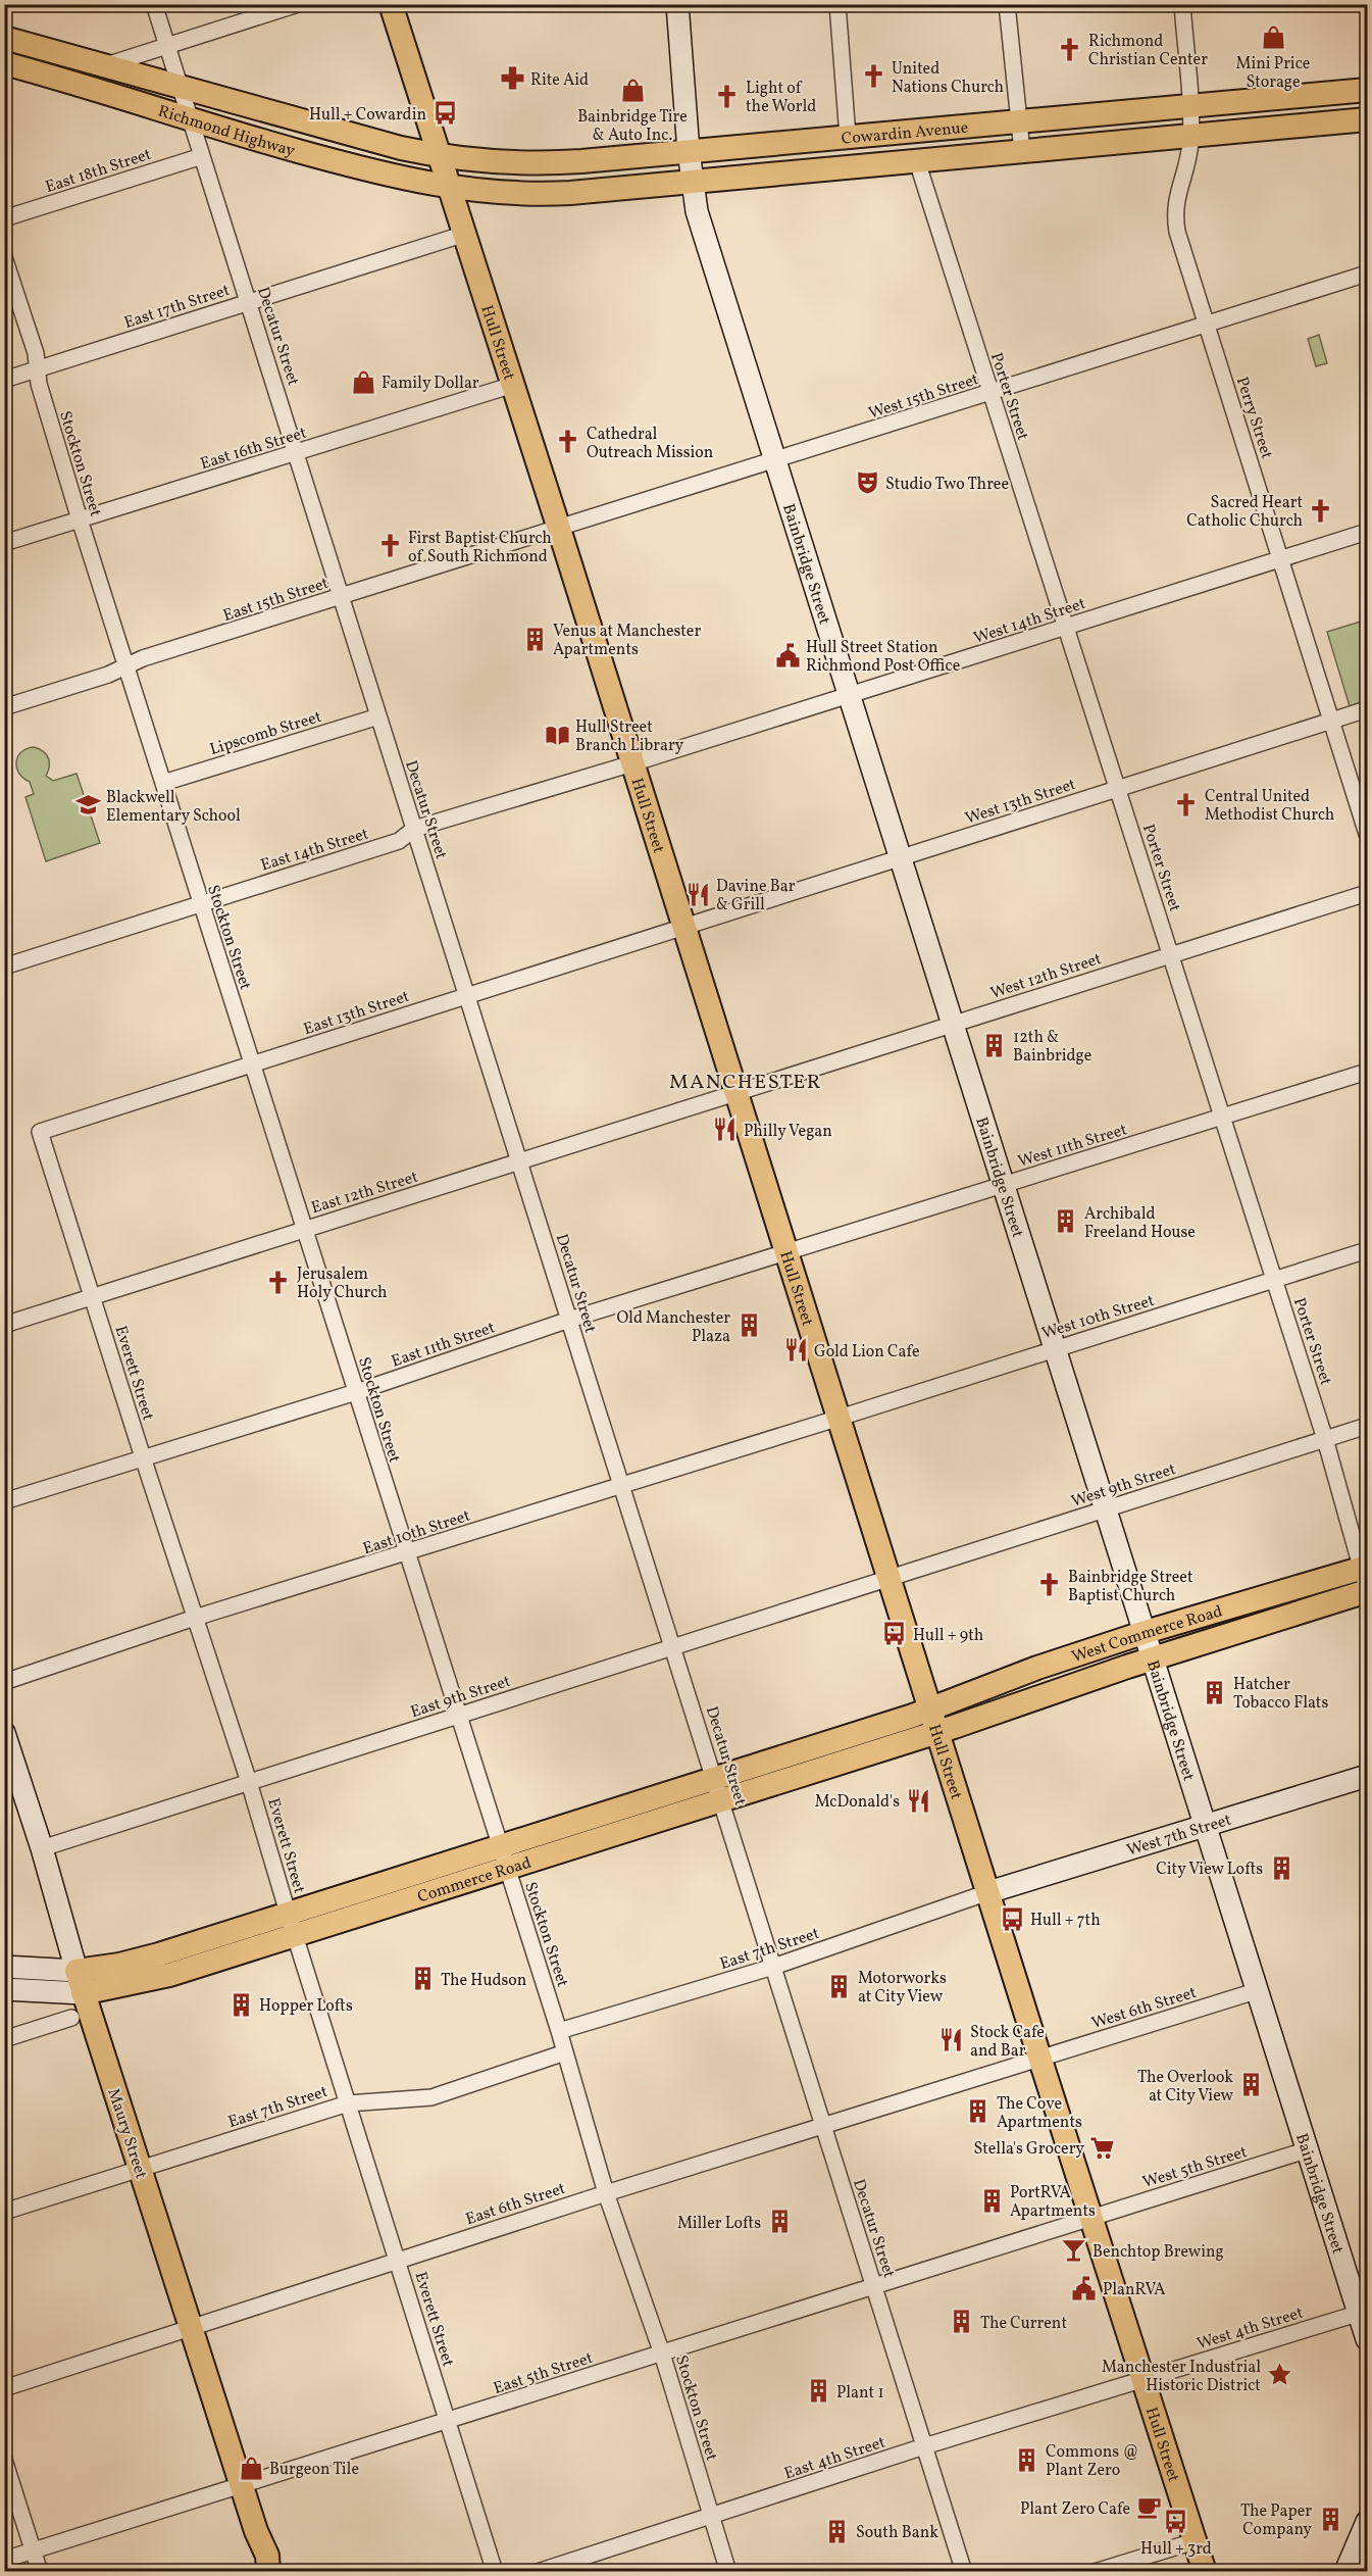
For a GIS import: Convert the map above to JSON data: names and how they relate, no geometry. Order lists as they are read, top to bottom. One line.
{"streets":{"main road":["Richmond Highway","Cowardin Avenue","Hull Street","West Commerce Road","Commerce Road","Maury Street"],"street":["East 18th Street","East 17th Street","Decatur Street","West 15th Street","Porter Street","Perry Street","East 16th Street","Stockton Street","Bainbridge Street","East 15th Street","West 14th Street","Lipscomb Street","West 13th Street","East 14th Street","West 12th Street","East 13th Street","West 11th Street","East 12th Street","West 10th Street","East 11th Street","Everett Street","West 9th Street","East 10th Street","East 9th Street","West 7th Street","East 7th Street","West 6th Street","West 5th Street","East 6th Street","West 4th Street","East 5th Street","East 4th Street"]},"crossings":[["Richmond Highway","Cowardin Avenue"],["Richmond Highway","Decatur Street"],["Richmond Highway","Hull Street"],["Cowardin Avenue","Hull Street"],["Cowardin Avenue","Porter Street"],["Cowardin Avenue","Perry Street"],["Cowardin Avenue","Bainbridge Street"],["East 18th Street","Decatur Street"],["East 17th Street","Decatur Street"],["East 17th Street","Hull Street"],["East 17th Street","Stockton Street"],["Decatur Street","East 16th Street"],["Decatur Street","East 15th Street"],["Decatur Street","Lipscomb Street"],["Decatur Street","East 14th Street"],["Decatur Street","East 13th Street"],["Decatur Street","East 12th Street"],["Decatur Street","East 11th Street"],["Decatur Street","East 10th Street"],["Decatur Street","East 9th Street"],["Decatur Street","Commerce Road"],["Decatur Street","East 7th Street"],["Decatur Street","East 6th Street"],["Decatur Street","East 5th Street"],["Decatur Street","East 4th Street"],["Hull Street","West 15th Street"],["Hull Street","East 16th Street"],["Hull Street","East 15th Street"],["Hull Street","West 14th Street"],["Hull Street","West 13th Street"],["Hull Street","East 14th Street"],["Hull Street","West 12th Street"],["Hull Street","East 13th Street"],["Hull Street","West 11th Street"],["Hull Street","East 12th Street"],["Hull Street","West 10th Street"],["Hull Street","East 11th Street"],["Hull Street","West 9th Street"],["Hull Street","East 10th Street"],["Hull Street","West Commerce Road"],["Hull Street","East 9th Street"],["Hull Street","West 7th Street"],["Hull Street","Commerce Road"],["Hull Street","East 7th Street"],["Hull Street","West 6th Street"],["Hull Street","West 5th Street"],["Hull Street","East 6th Street"],["Hull Street","West 4th Street"],["Hull Street","East 5th Street"],["Hull Street","East 4th Street"],["West 15th Street","Porter Street"],["West 15th Street","Perry Street"],["West 15th Street","Bainbridge Street"],["West 15th Street","East 15th Street"],["Porter Street","West 14th Street"],["Porter Street","West 13th Street"],["Porter Street","West 12th Street"],["Porter Street","West 11th Street"],["Porter Street","West 10th Street"],["Porter Street","West 9th Street"],["Porter Street","West Commerce Road"],["Perry Street","West 14th Street"],["Perry Street","West 13th Street"],["East 16th Street","Stockton Street"],["Stockton Street","East 15th Street"],["Stockton Street","Lipscomb Street"],["Stockton Street","East 14th Street"],["Stockton Street","East 13th Street"],["Stockton Street","East 12th Street"],["Stockton Street","East 11th Street"],["Stockton Street","East 10th Street"],["Stockton Street","East 9th Street"],["Stockton Street","Commerce Road"],["Stockton Street","East 7th Street"],["Stockton Street","East 6th Street"],["Stockton Street","East 5th Street"],["Stockton Street","East 4th Street"],["Bainbridge Street","West 14th Street"],["Bainbridge Street","West 13th Street"],["Bainbridge Street","West 12th Street"],["Bainbridge Street","West 11th Street"],["Bainbridge Street","West 10th Street"],["Bainbridge Street","West 9th Street"],["Bainbridge Street","West Commerce Road"],["Bainbridge Street","West 7th Street"],["Bainbridge Street","West 6th Street"],["Bainbridge Street","West 5th Street"],["Bainbridge Street","West 4th Street"],["West 14th Street","East 14th Street"],["West 13th Street","East 13th Street"],["West 12th Street","East 12th Street"],["East 13th Street","Everett Street"],["West 11th Street","East 11th Street"],["East 12th Street","Everett Street"],["West 10th Street","East 10th Street"],["East 11th Street","Everett Street"],["Everett Street","East 10th Street"],["Everett Street","East 9th Street"],["Everett Street","Commerce Road"],["Everett Street","East 7th Street"],["Everett Street","East 6th Street"],["Everett Street","East 5th Street"],["West 9th Street","East 9th Street"],["West Commerce Road","Commerce Road"],["East 9th Street","Maury Street"],["West 7th Street","East 7th Street"],["Commerce Road","Maury Street"],["East 7th Street","Maury Street"],["West 6th Street","East 6th Street"],["Maury Street","East 6th Street"],["Maury Street","East 5th Street"],["West 5th Street","East 5th Street"],["West 4th Street","East 4th Street"]],"districts":["MANCHESTER"],"places":{"shop":["Mini Price Storage","Bainbridge Tire & Auto Inc.","Family Dollar","Burgeon Tile"],"church":["Richmond Christian Center","United Nations Church","Light of the World","Cathedral Outreach Mission","Sacred Heart Catholic Church","First Baptist Church of South Richmond","Central United Methodist Church","Jerusalem Holy Church","Bainbridge Street Baptist Church"],"pharmacy":["Rite Aid"],"bus stop":["Hull + Cowardin","Hull + 9th","Hull + 7th","Hull + 3rd"],"theatre":["Studio Two Three"],"building":["Venus at Manchester Apartments","12th & Bainbridge","Archibald Freeland House","Old Manchester Plaza","Hatcher Tobacco Flats","City View Lofts","The Hudson","Motorworks at City View","Hopper Lofts","The Overlook at City View","The Cove Apartments","PortRVA Apartments","Miller Lofts","The Current","Plant 1","Commons @ Plant Zero","The Paper Company","South Bank"],"public building":["Hull Street Station Richmond Post Office","PlanRVA"],"library":["Hull Street Branch Library"],"school or university":["Blackwell Elementary School"],"restaurant":["Davine Bar & Grill","Philly Vegan","Gold Lion Cafe","McDonald's","Stock Cafe and Bar"],"supermarket":["Stella's Grocery"],"bar":["Benchtop Brewing"],"place":["Manchester Industrial Historic District"],"cafe":["Plant Zero Cafe"]}}
